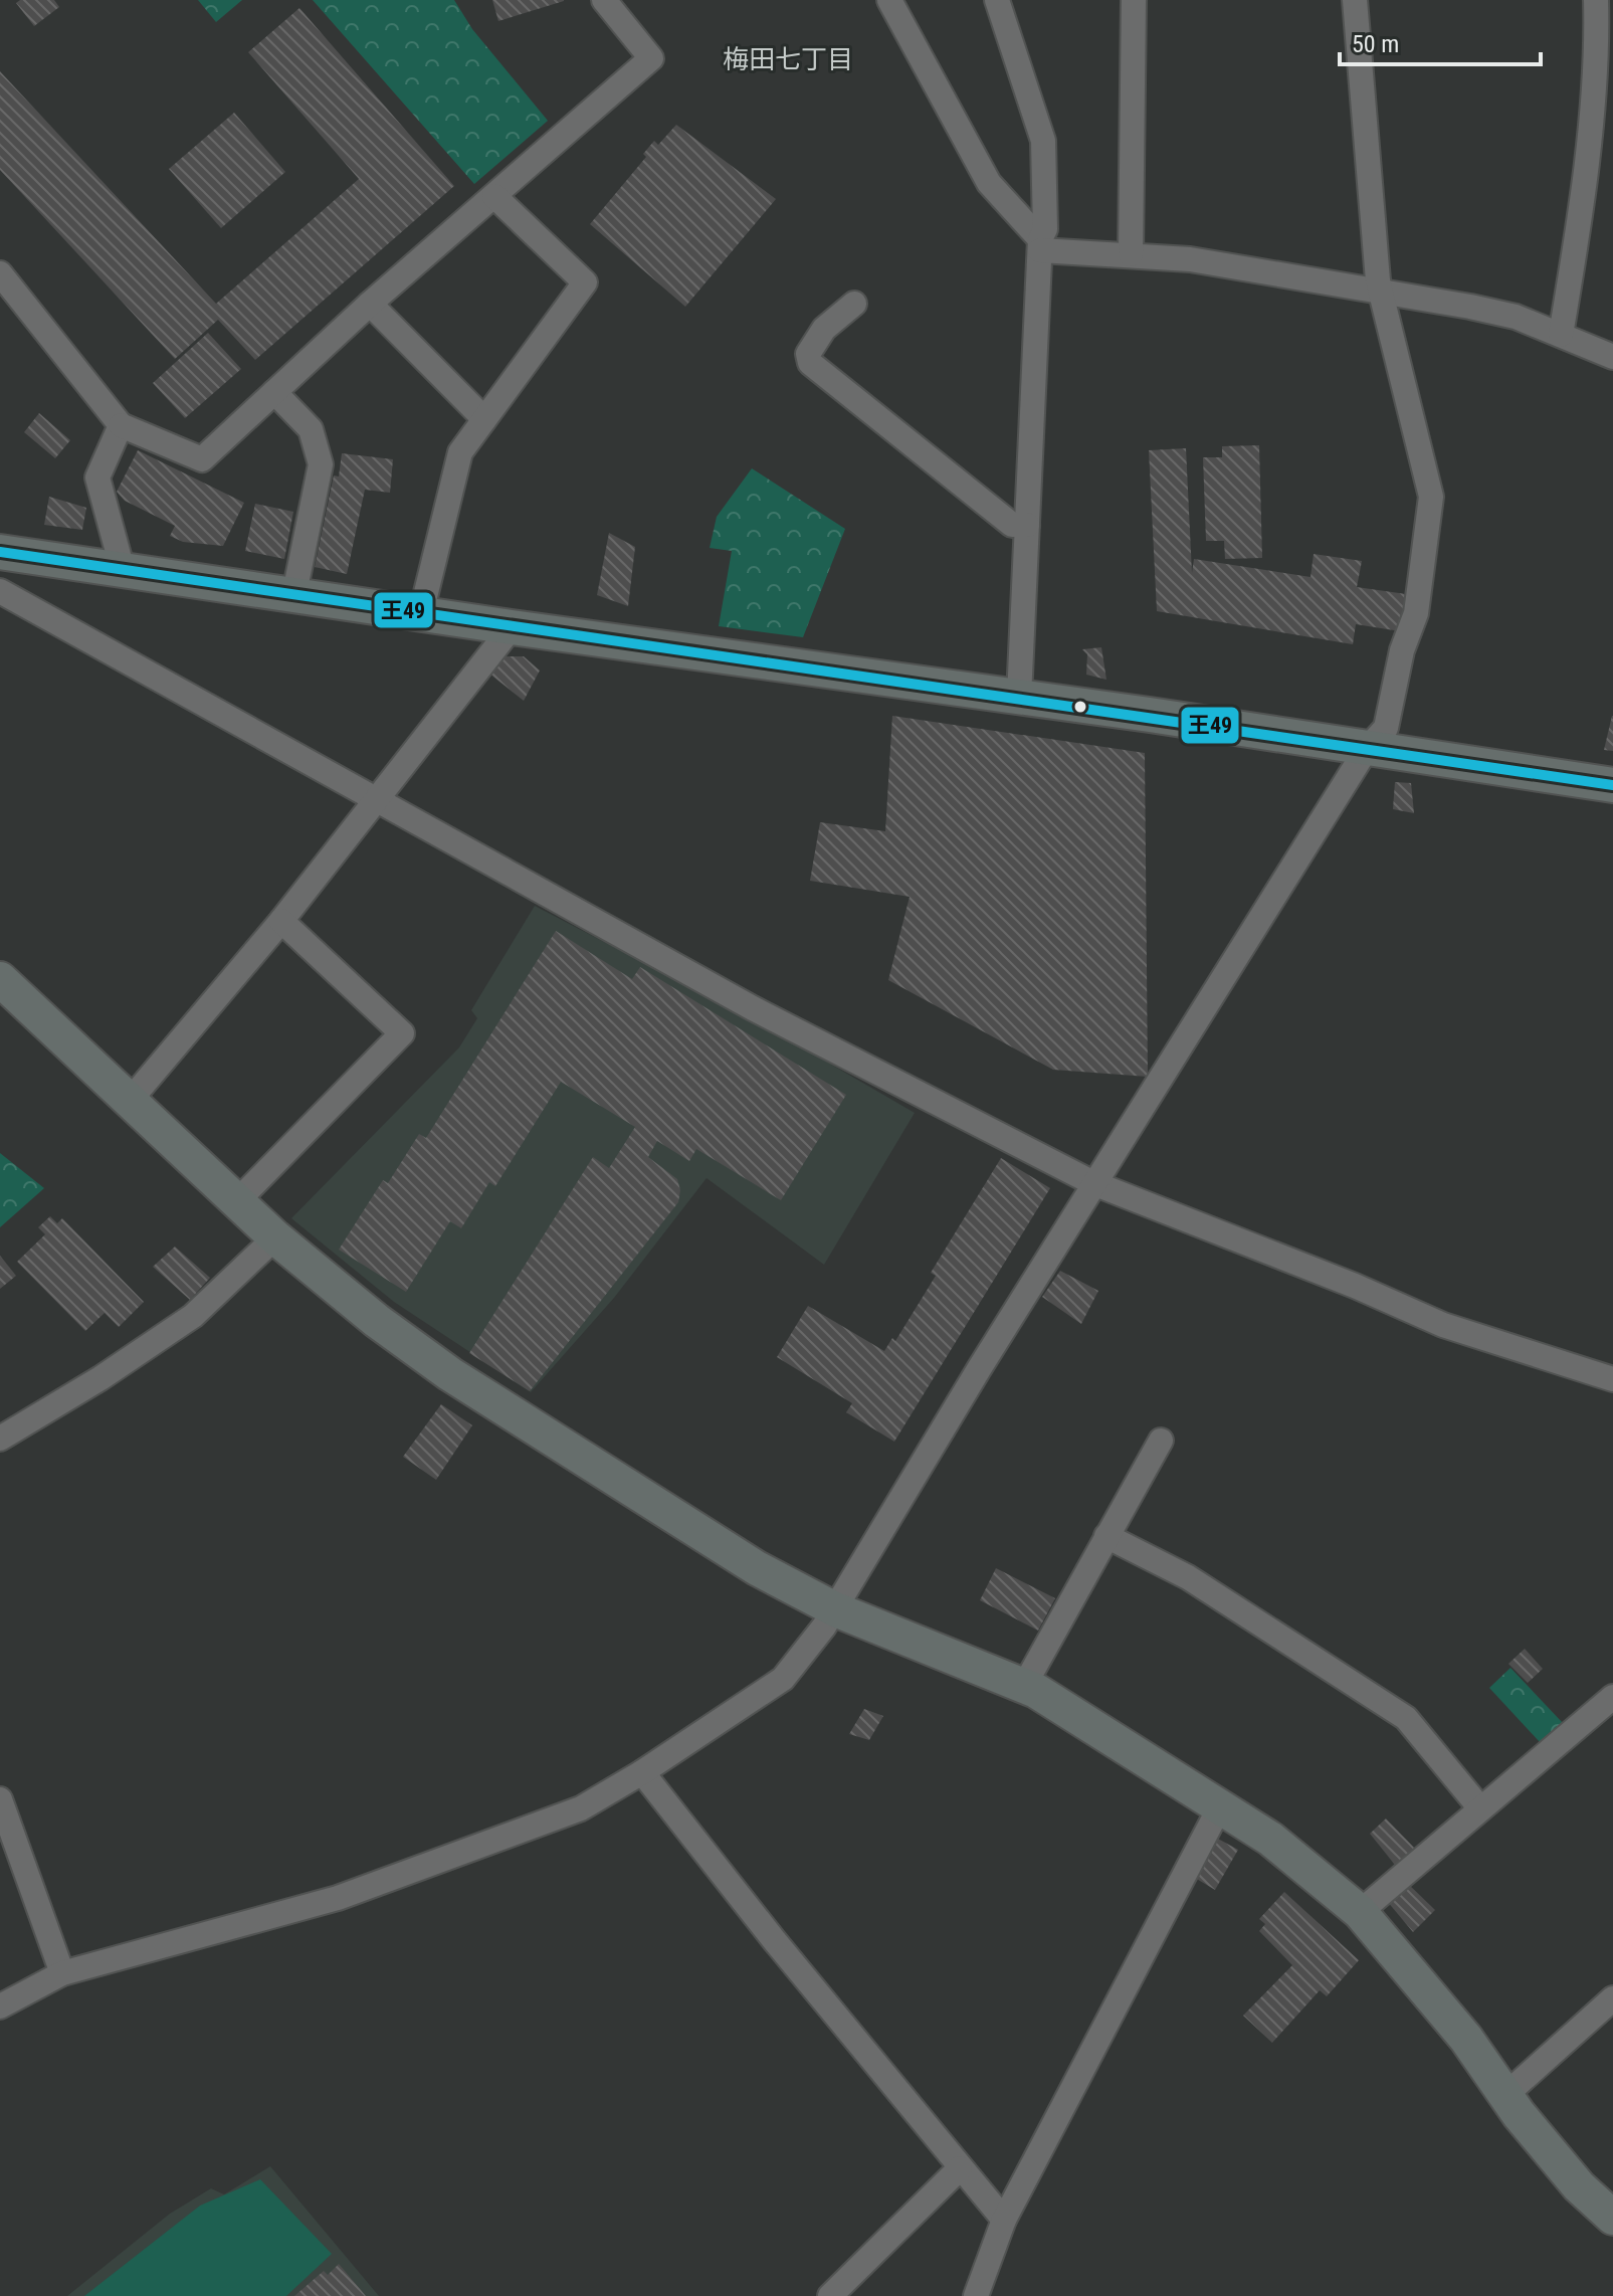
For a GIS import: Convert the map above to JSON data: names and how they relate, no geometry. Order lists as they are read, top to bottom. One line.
{"districts":["梅田七丁目"],"lines":["transit line 王49"],"scale_bar":"50 m"}
